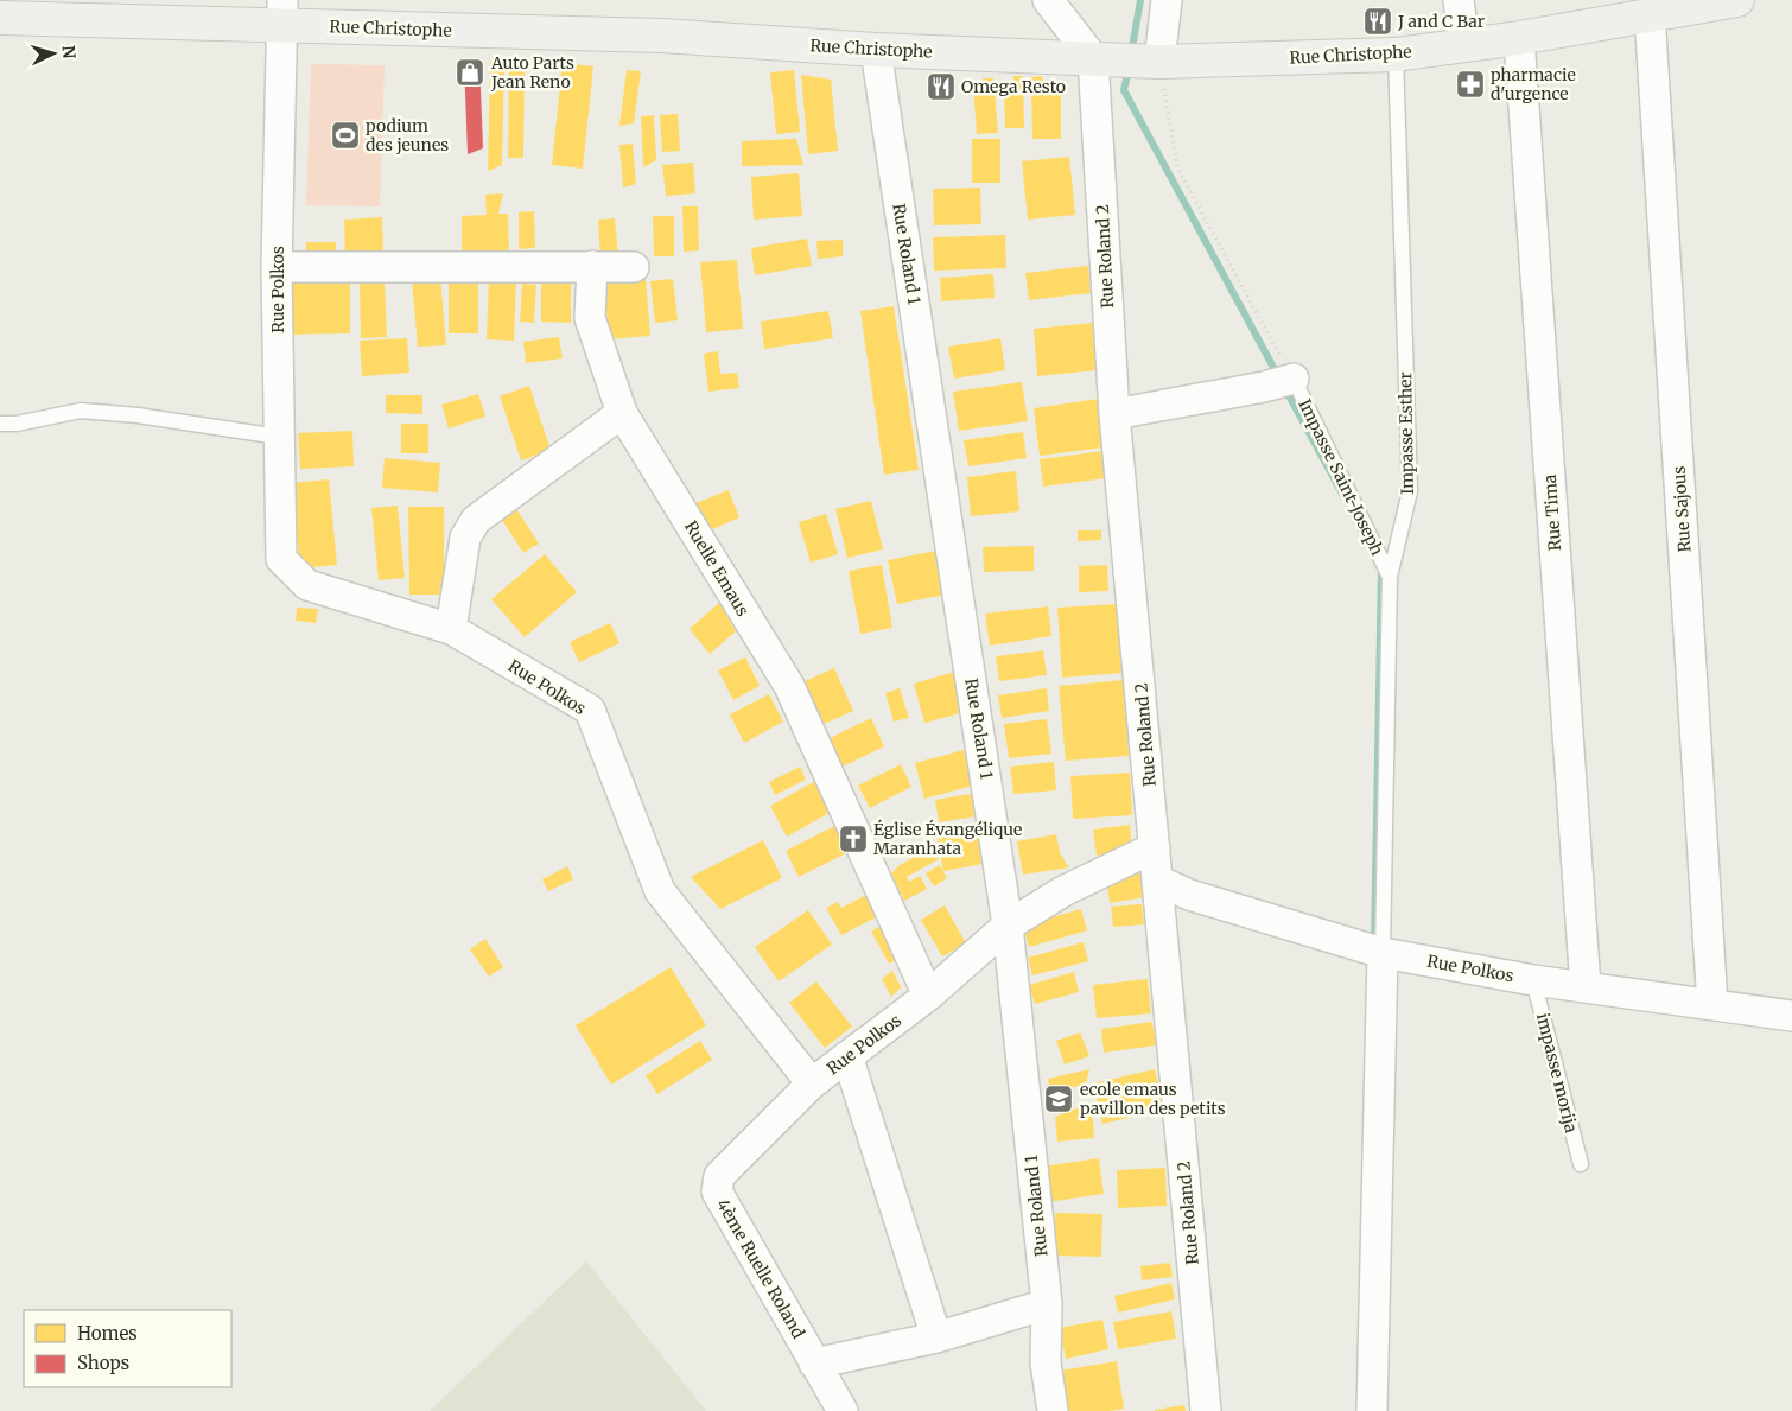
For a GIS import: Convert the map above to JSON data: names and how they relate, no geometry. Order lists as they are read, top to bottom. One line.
{"streets":{"street":["Rue Christophe","Rue Roland 1","Rue Roland 2","Rue Polkos","Rue Sajous","Rue Tima","Ruelle Emaus","4ème Ruelle Roland"],"lane":["Impasse Esther","Impasse Saint-Joseph","impasse morija"]},"crossings":[["Rue Christophe","Rue Roland 1"],["Rue Christophe","Rue Roland 2"],["Rue Christophe","Rue Polkos"],["Rue Christophe","Impasse Esther"],["Rue Christophe","Rue Sajous"],["Rue Christophe","Rue Tima"],["Rue Roland 1","Rue Polkos"],["Rue Roland 2","Rue Polkos"],["Rue Polkos","Impasse Esther"],["Rue Polkos","Rue Sajous"],["Rue Polkos","Rue Tima"],["Rue Polkos","Ruelle Emaus"],["Rue Polkos","impasse morija"],["Rue Polkos","4ème Ruelle Roland"],["Impasse Esther","Impasse Saint-Joseph"]],"places":{"restaurant":["J and C Bar","Omega Resto"],"shop":["Auto Parts Jean Reno"],"pharmacy":["pharmacie d'urgence"],"sports":["podium des jeunes"],"church":["Église Évangélique Maranhata"],"school or university":["ecole emaus pavillon des petits"]},"legend":["Homes","Shops"],"north":"right"}
